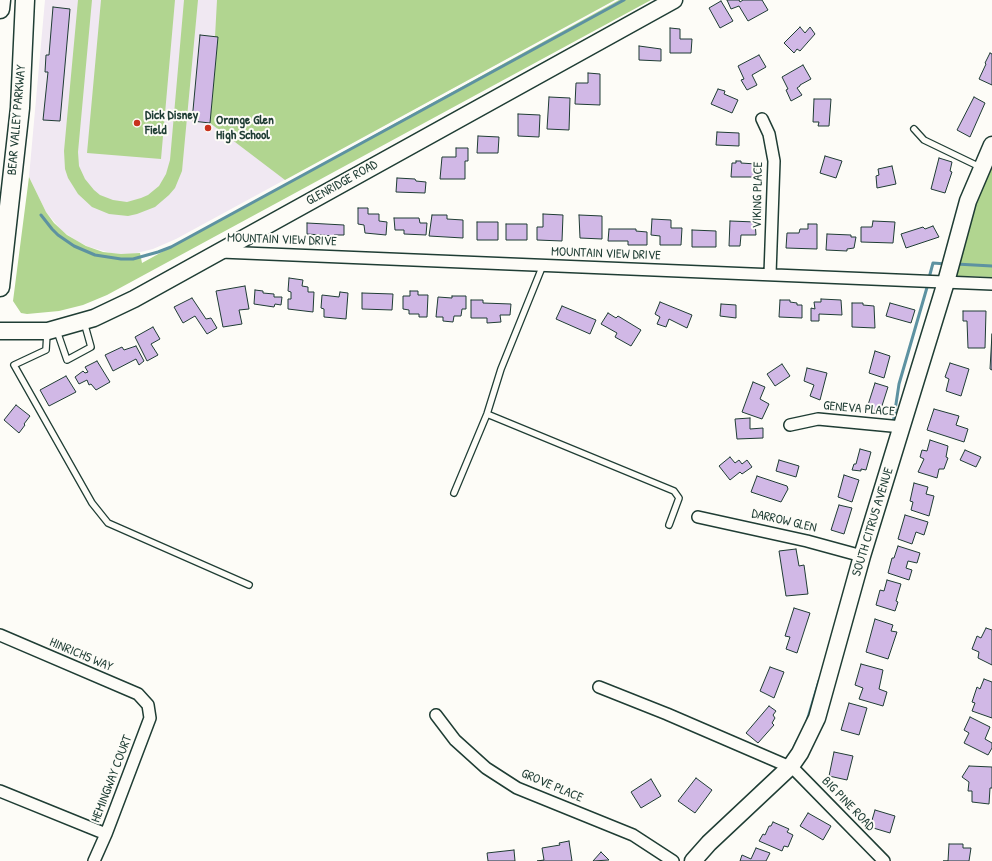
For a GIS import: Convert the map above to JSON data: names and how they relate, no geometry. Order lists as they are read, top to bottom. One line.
{"streets":{"main road":["BEAR VALLEY PARKWAY"],"street":["GLENRIDGE ROAD","VIKING PLACE","MOUNTAIN VIEW DRIVE","GENEVA PLACE","DARROW GLEN","SOUTH CITRUS AVENUE","HINRICHS WAY","HEMINGWAY COURT","GROVE PLACE","BIG PINE ROAD"]},"crossings":[["GLENRIDGE ROAD","MOUNTAIN VIEW DRIVE"],["VIKING PLACE","MOUNTAIN VIEW DRIVE"],["MOUNTAIN VIEW DRIVE","SOUTH CITRUS AVENUE"],["GENEVA PLACE","SOUTH CITRUS AVENUE"],["DARROW GLEN","SOUTH CITRUS AVENUE"],["SOUTH CITRUS AVENUE","BIG PINE ROAD"],["HINRICHS WAY","HEMINGWAY COURT"]],"places":["Dick Disney Field","Orange Glen High School"]}
